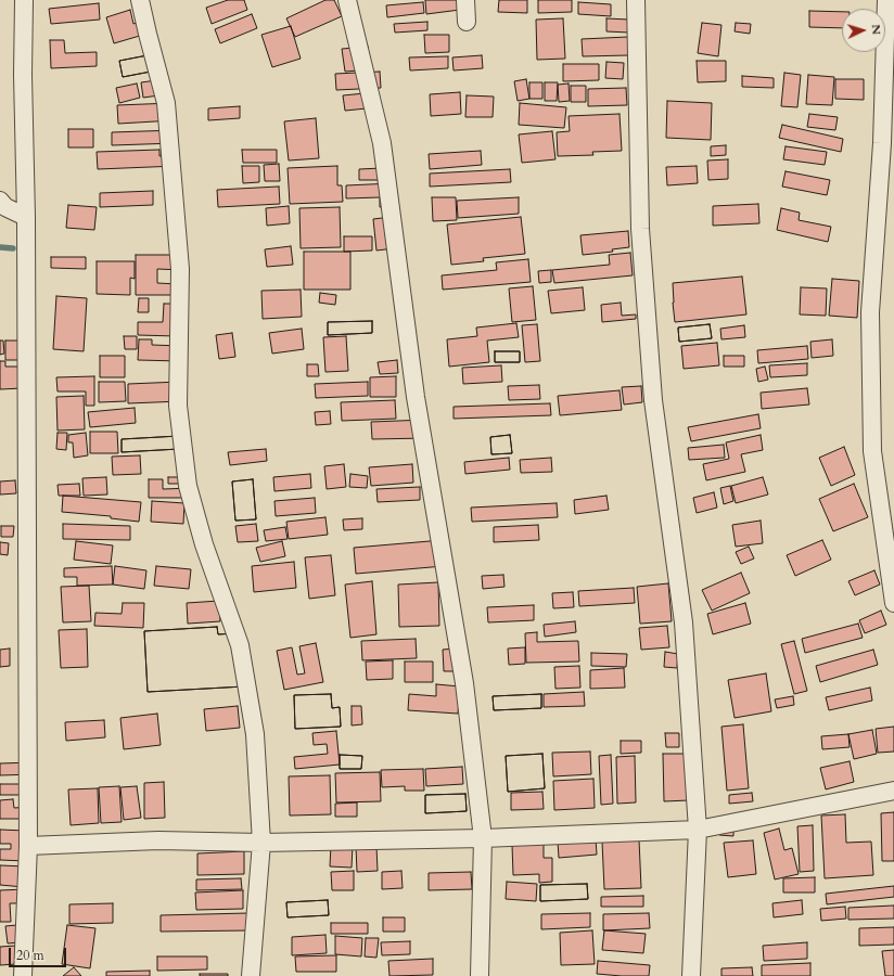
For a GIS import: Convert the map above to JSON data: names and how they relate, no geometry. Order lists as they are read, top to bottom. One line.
{"scale_bar":"20 m","north":"right"}
